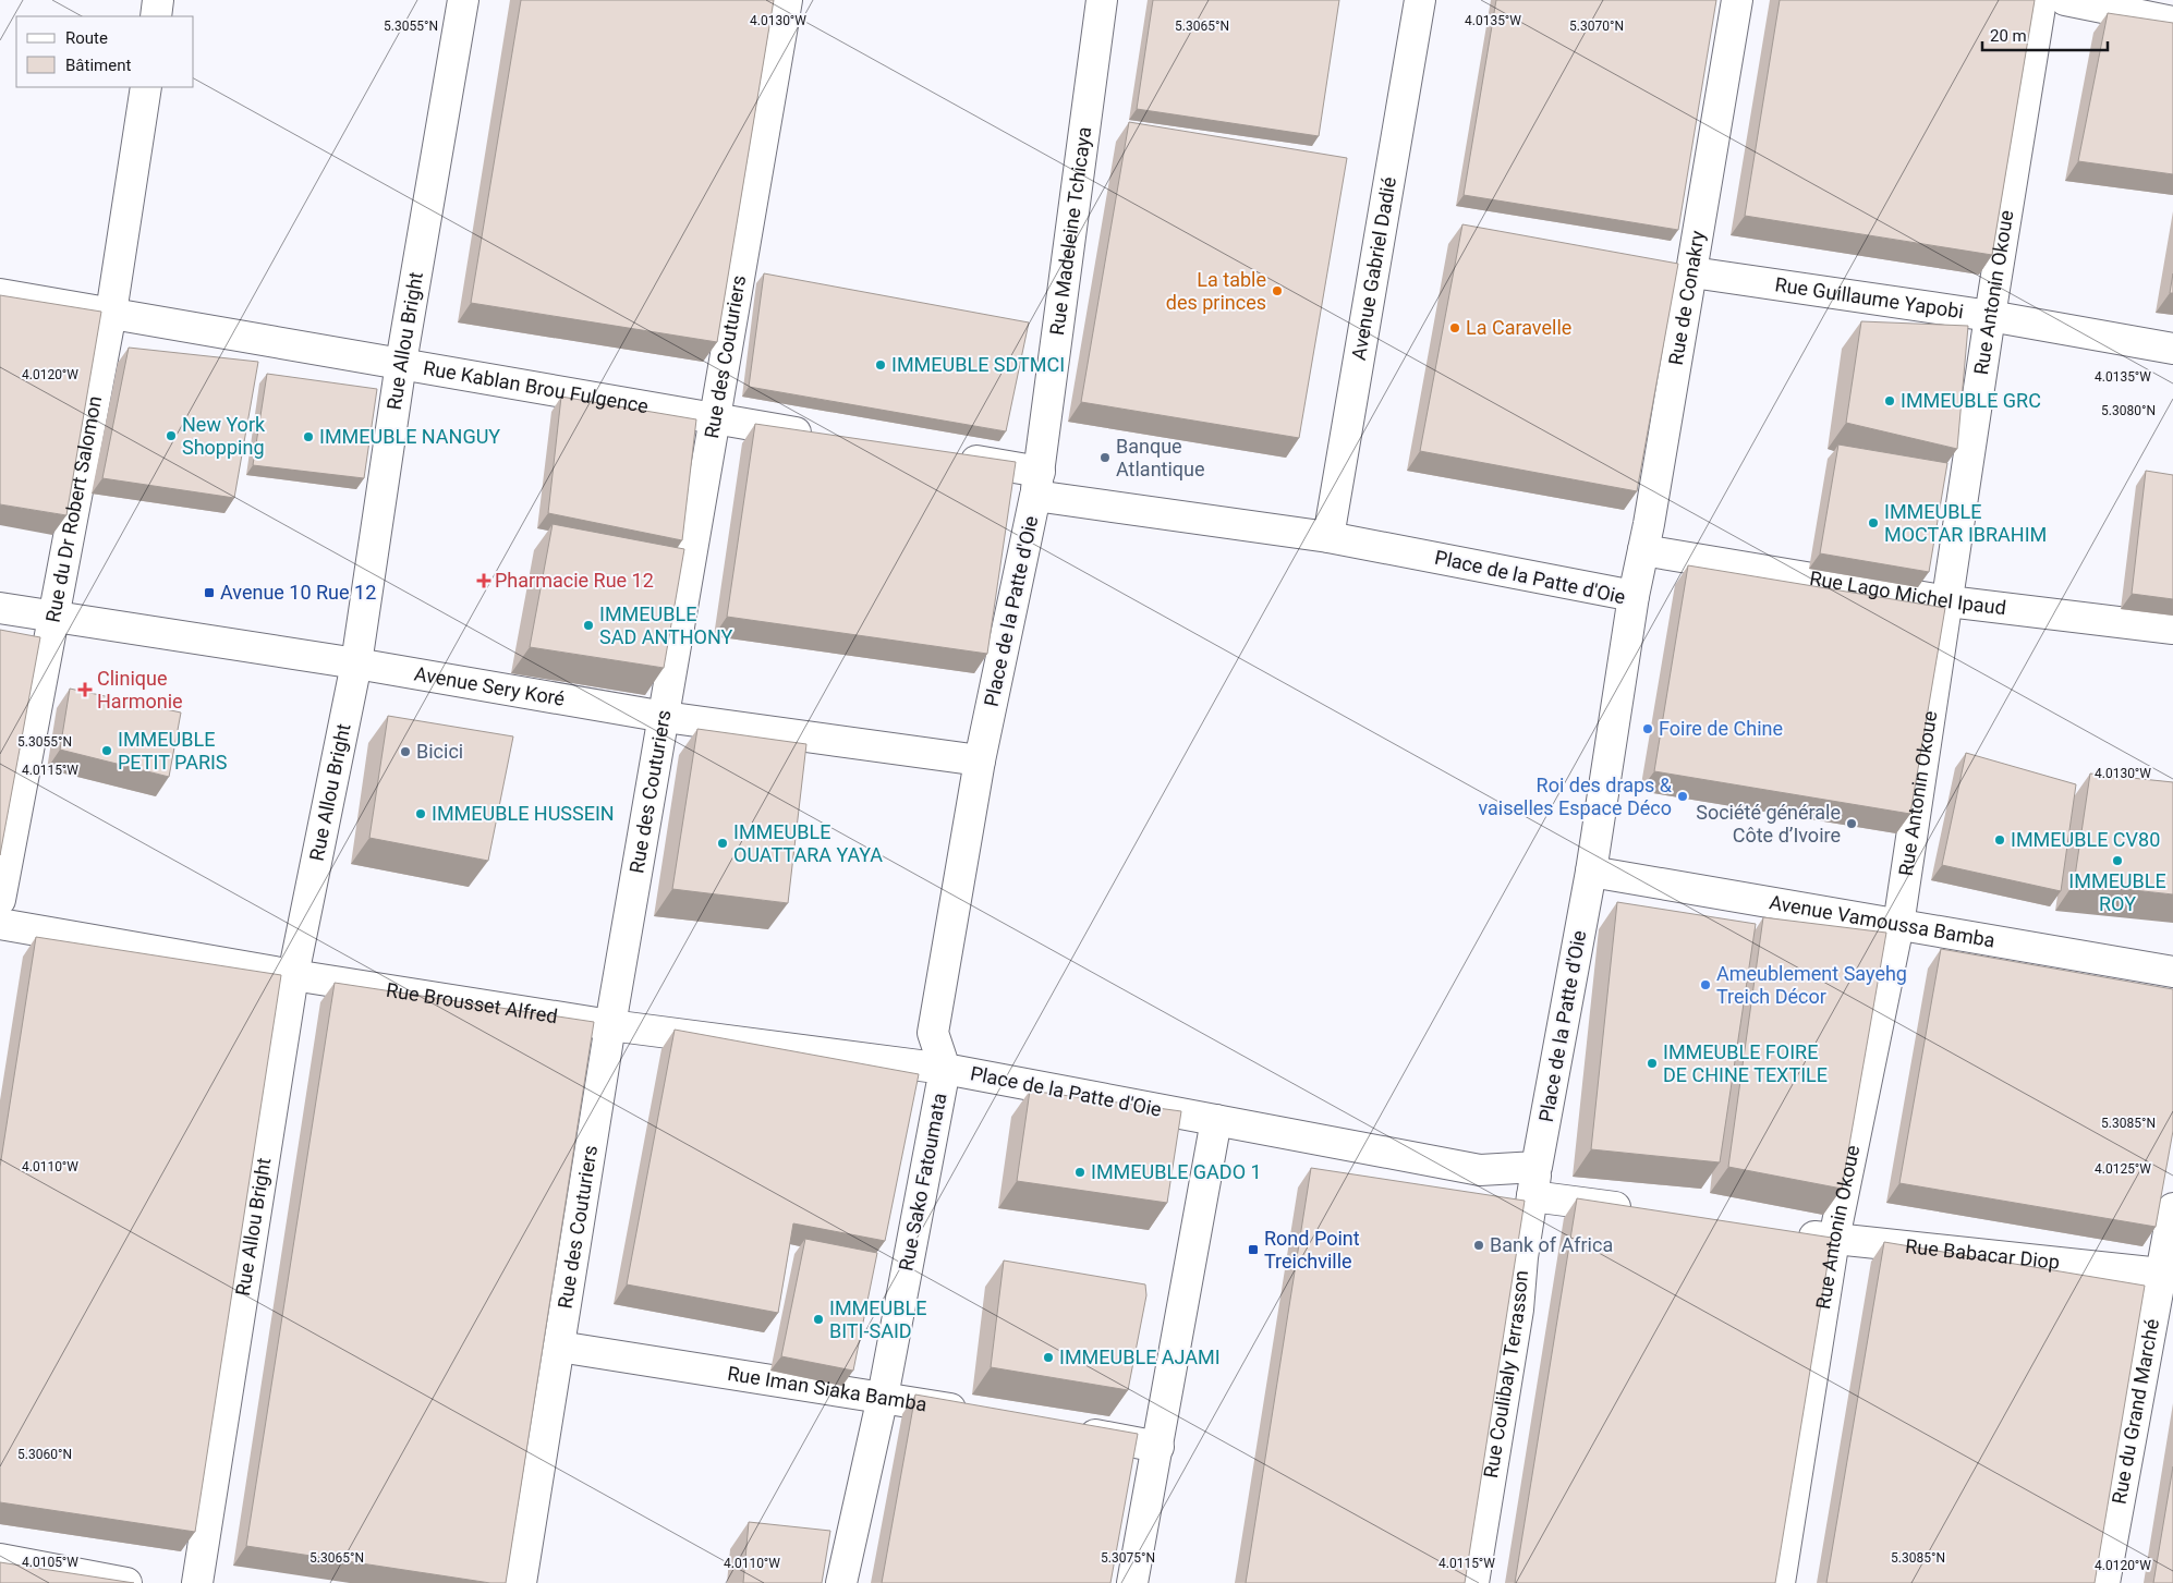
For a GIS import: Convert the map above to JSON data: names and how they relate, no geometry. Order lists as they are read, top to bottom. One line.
{"streets":{"street":["Rue Madeleine Tchicaya","Avenue Gabriel Dadié","Rue Antonin Okoue","Rue de Conakry","Rue Guillaume Yapobi","Rue Allou Bright","Rue des Couturiers","Rue Kablan Brou Fulgence","Rue du Dr Robert Salomon","Place de la Patte d'Oie","Rue Lago Michel Ipaud","Avenue Sery Koré","Avenue Vamoussa Bamba","Rue Brousset Alfred","Rue Sako Fatoumata","Rue Babacar Diop","Rue Coulibaly Terrasson","Rue Iman Siaka Bamba","Rue du Grand Marché"]},"crossings":[["Rue Madeleine Tchicaya","Place de la Patte d'Oie"],["Avenue Gabriel Dadié","Place de la Patte d'Oie"],["Rue Antonin Okoue","Rue Guillaume Yapobi"],["Rue Antonin Okoue","Rue Lago Michel Ipaud"],["Rue Antonin Okoue","Avenue Vamoussa Bamba"],["Rue Antonin Okoue","Rue Babacar Diop"],["Rue de Conakry","Rue Guillaume Yapobi"],["Rue de Conakry","Place de la Patte d'Oie"],["Rue de Conakry","Rue Lago Michel Ipaud"],["Rue Allou Bright","Rue Kablan Brou Fulgence"],["Rue Allou Bright","Avenue Sery Koré"],["Rue Allou Bright","Rue Brousset Alfred"],["Rue des Couturiers","Rue Kablan Brou Fulgence"],["Rue des Couturiers","Avenue Sery Koré"],["Rue des Couturiers","Rue Brousset Alfred"],["Rue des Couturiers","Rue Iman Siaka Bamba"],["Rue Kablan Brou Fulgence","Rue du Dr Robert Salomon"],["Rue du Dr Robert Salomon","Avenue Sery Koré"],["Place de la Patte d'Oie","Avenue Sery Koré"],["Place de la Patte d'Oie","Avenue Vamoussa Bamba"],["Place de la Patte d'Oie","Rue Brousset Alfred"],["Place de la Patte d'Oie","Rue Sako Fatoumata"],["Place de la Patte d'Oie","Rue Coulibaly Terrasson"],["Rue Brousset Alfred","Rue Sako Fatoumata"],["Rue Sako Fatoumata","Rue Iman Siaka Bamba"],["Rue Babacar Diop","Rue du Grand Marché"]],"places":{"other":["La table des princes","La Caravelle","IMMEUBLE SDTMCI","IMMEUBLE GRC","New York Shopping","IMMEUBLE NANGUY","Banque Atlantique","IMMEUBLE MOCTAR IBRAHIM","IMMEUBLE SAD ANTHONY","Foire de Chine","IMMEUBLE PETIT PARIS","Bicici","Roi des draps & vaiselles Espace Déco","IMMEUBLE HUSSEIN","Société générale Côte d’Ivoire","IMMEUBLE CV80","IMMEUBLE OUATTARA YAYA","IMMEUBLE ROY","Ameublement Sayehg Treich Décor","IMMEUBLE FOIRE DE CHINE TEXTILE","IMMEUBLE GADO 1","Bank of Africa","IMMEUBLE BITI-SAID","IMMEUBLE AJAMI"],"health":["Pharmacie Rue 12","Clinique Harmonie"],"transit":["Avenue 10 Rue 12","Rond Point Treichville"]},"legend":["Route","Bâtiment"],"scale_bar":"20 m","coordinates":["4.0130°W","4.0135°W","5.3055°N","5.3065°N","5.3070°N","4.0120°W","5.3080°N","4.0115°W","5.3085°N","4.0110°W","4.0125°W","5.3060°N","5.3075°N","4.0105°W"]}
